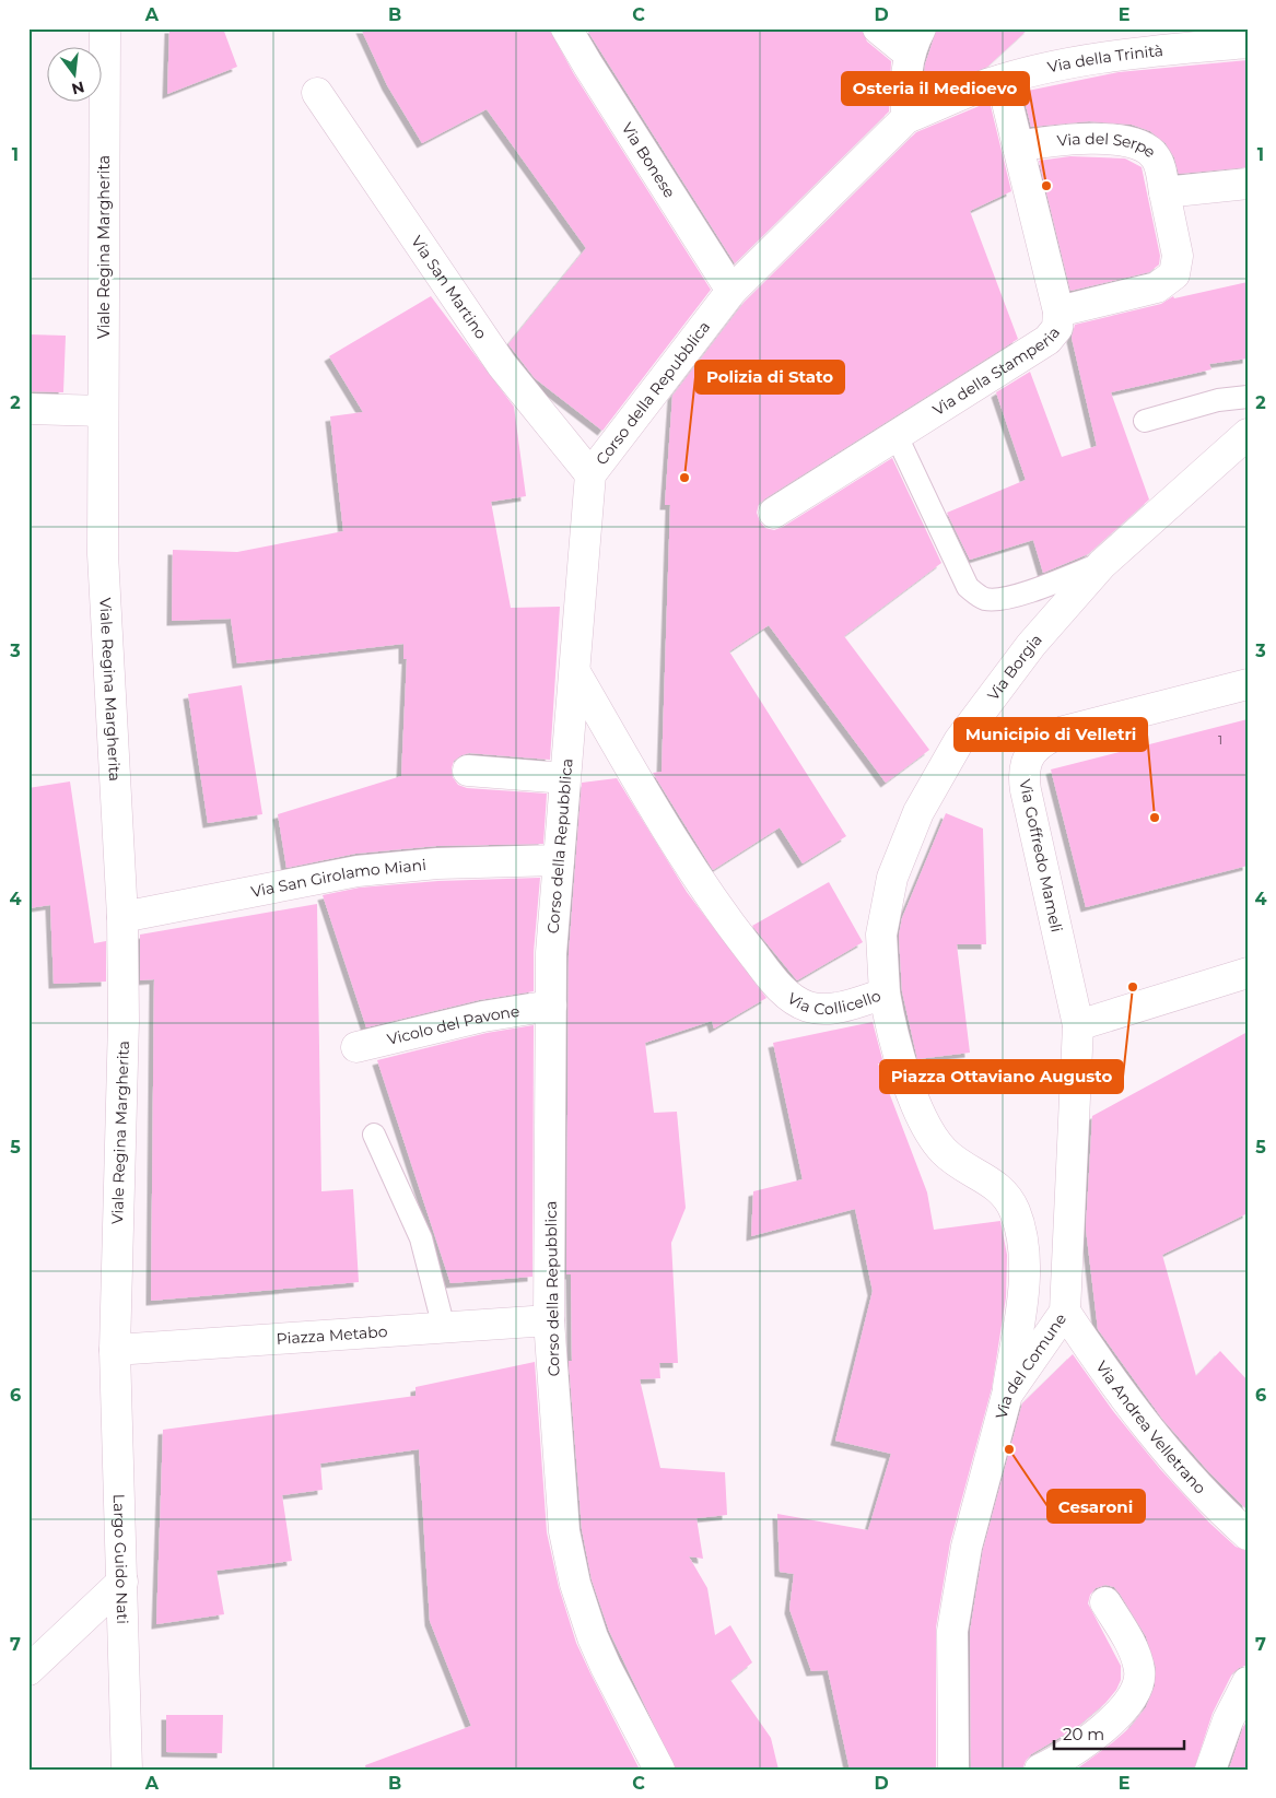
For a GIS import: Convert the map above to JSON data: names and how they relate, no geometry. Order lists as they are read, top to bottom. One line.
{"streets":{"street":["Via della Trinità","Via del Serpe","Via Bonese","Viale Regina Margherita","Via San Martino","Via della Stamperia","Corso della Repubblica","Via Borgia","Via Goffredo Mameli","Via San Girolamo Miani","Via Collicello","Vicolo del Pavone","Piazza Metabo","Via del Comune","Via Andrea Velletrano","Largo Guido Nati"]},"crossings":[["Via della Trinità","Via della Stamperia"],["Via della Trinità","Corso della Repubblica"],["Via del Serpe","Via della Stamperia"],["Via Bonese","Corso della Repubblica"],["Viale Regina Margherita","Via San Girolamo Miani"],["Viale Regina Margherita","Piazza Metabo"],["Viale Regina Margherita","Largo Guido Nati"],["Via San Martino","Corso della Repubblica"],["Corso della Repubblica","Via San Girolamo Miani"],["Corso della Repubblica","Via Collicello"],["Corso della Repubblica","Vicolo del Pavone"],["Corso della Repubblica","Piazza Metabo"],["Via Borgia","Via Collicello"],["Via Goffredo Mameli","Via del Comune"],["Via Collicello","Via del Comune"],["Piazza Metabo","Largo Guido Nati"],["Via del Comune","Via Andrea Velletrano"]],"places":["Osteria il Medioevo","Polizia di Stato","Municipio di Velletri","Piazza Ottaviano Augusto","Cesaroni"],"house_numbers":["1"],"scale_bar":"20 m","north":"bottom","grid":{"columns":["A","B","C","D","E"],"rows":["1","2","3","4","5","6","7"]}}
